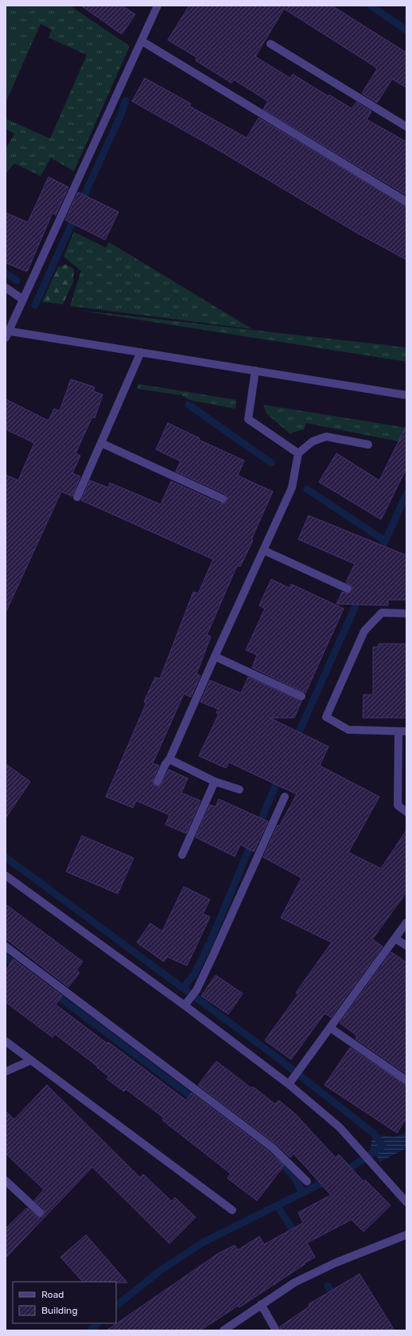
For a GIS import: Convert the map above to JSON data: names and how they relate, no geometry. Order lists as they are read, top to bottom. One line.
{"legend":["Road","Building"]}
